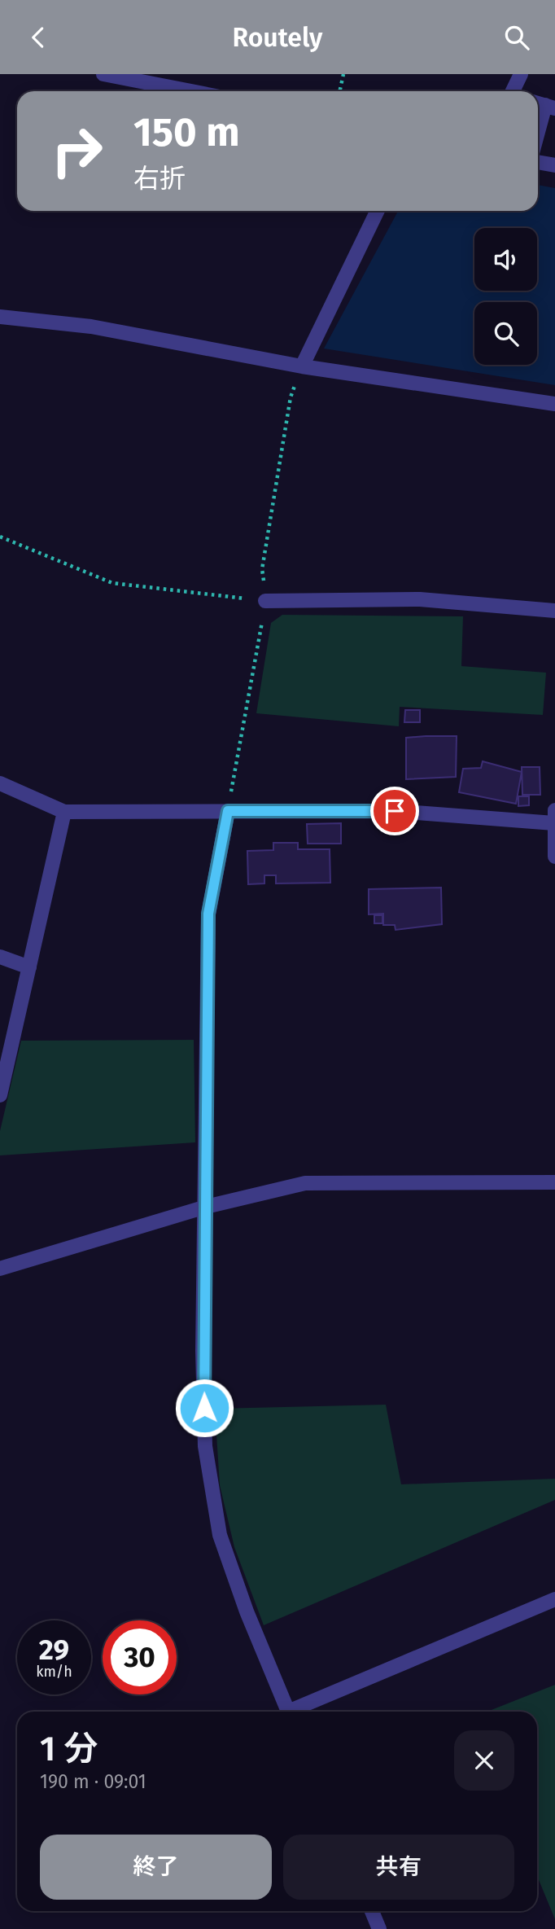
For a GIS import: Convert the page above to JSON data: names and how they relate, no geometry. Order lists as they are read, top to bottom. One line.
{"page":{"header":"Routely","turn":["150 m","右折"],"speed":"29 km/h","limit":"30","heading":["1 分","190 m · 09:01"],"buttons":["終了","共有"]}}
